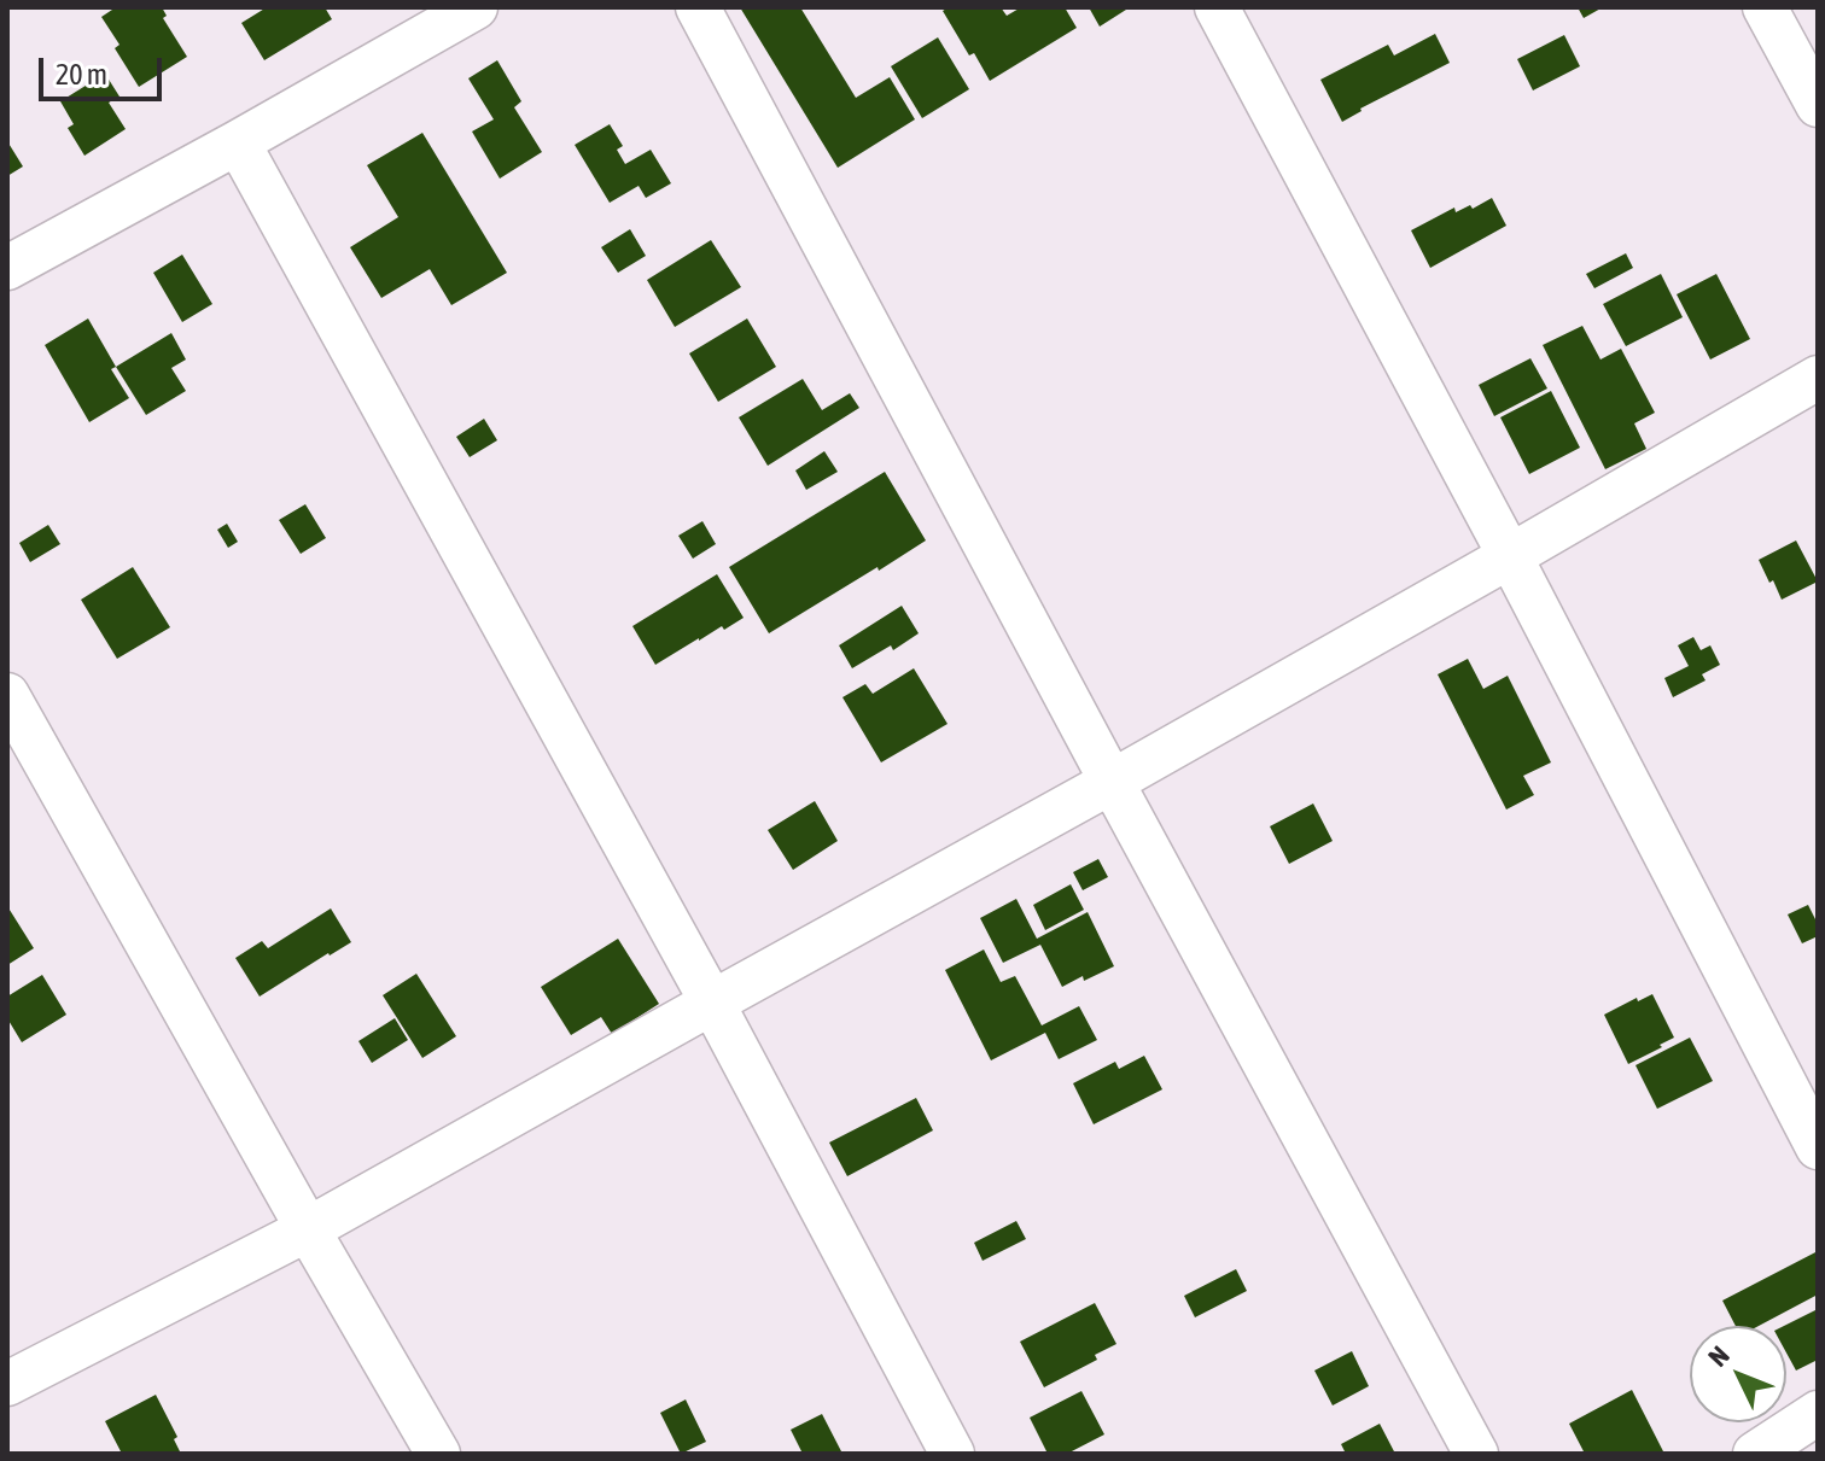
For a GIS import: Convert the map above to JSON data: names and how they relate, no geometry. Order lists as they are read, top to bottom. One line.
{"scale_bar":"20 m","north":"top left"}
